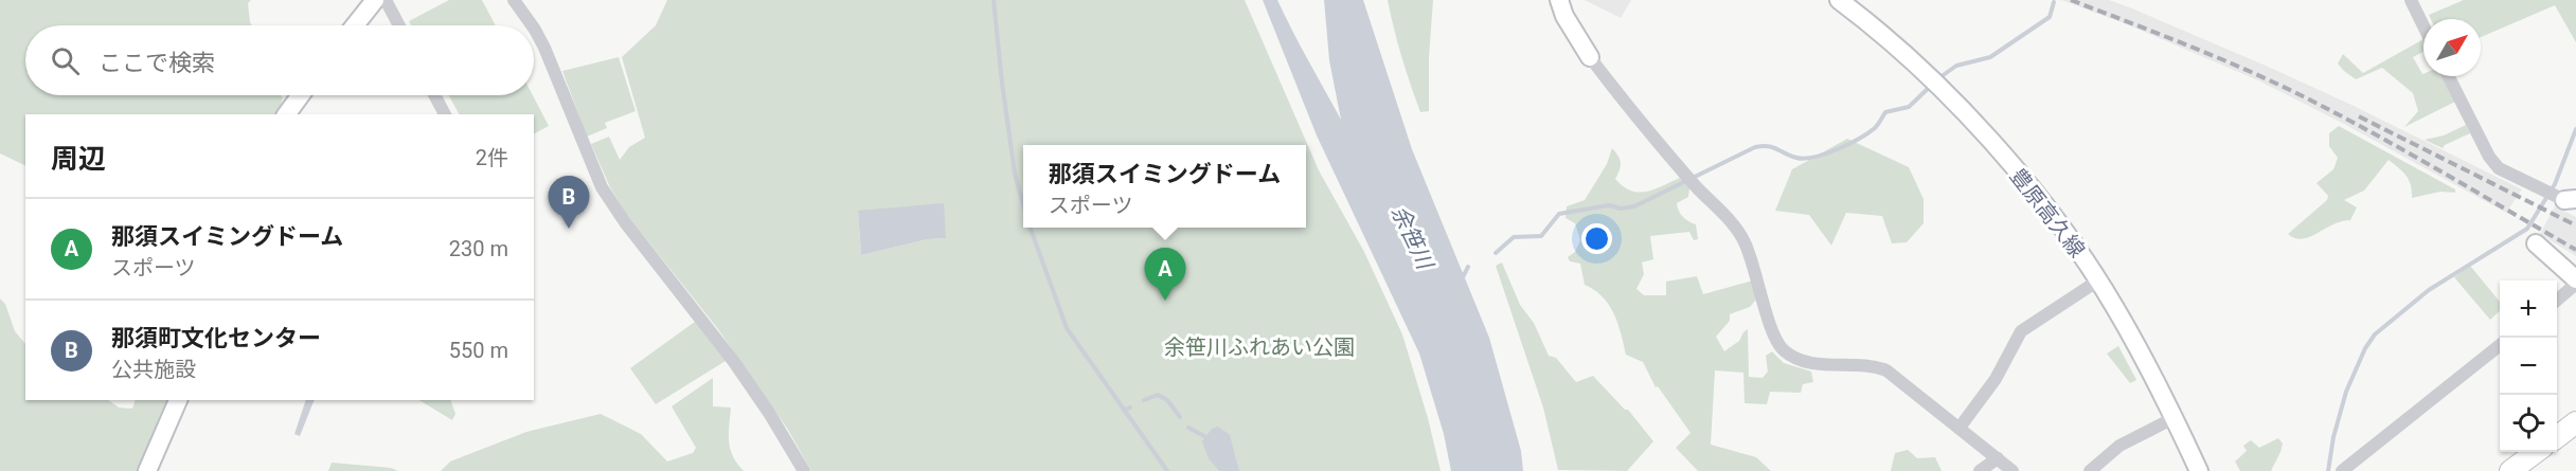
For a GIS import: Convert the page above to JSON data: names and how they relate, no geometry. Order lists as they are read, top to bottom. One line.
{"streets":{"main road":["豊原高久線"]},"water":["余笹川"],"parks":["余笹川ふれあい公園"],"north":"top right","page":{"search":"ここで検索","heading":["周辺","2件"],"popup":["那須スイミングドーム","スポーツ"],"pins":["B","A"],"list":[{"mark":"A","name":"那須スイミングドーム","note":"スポーツ","value":"230 m"},{"mark":"B","name":"那須町文化センター","note":"公共施設","value":"550 m"}],"map_buttons":["+","−"]}}
